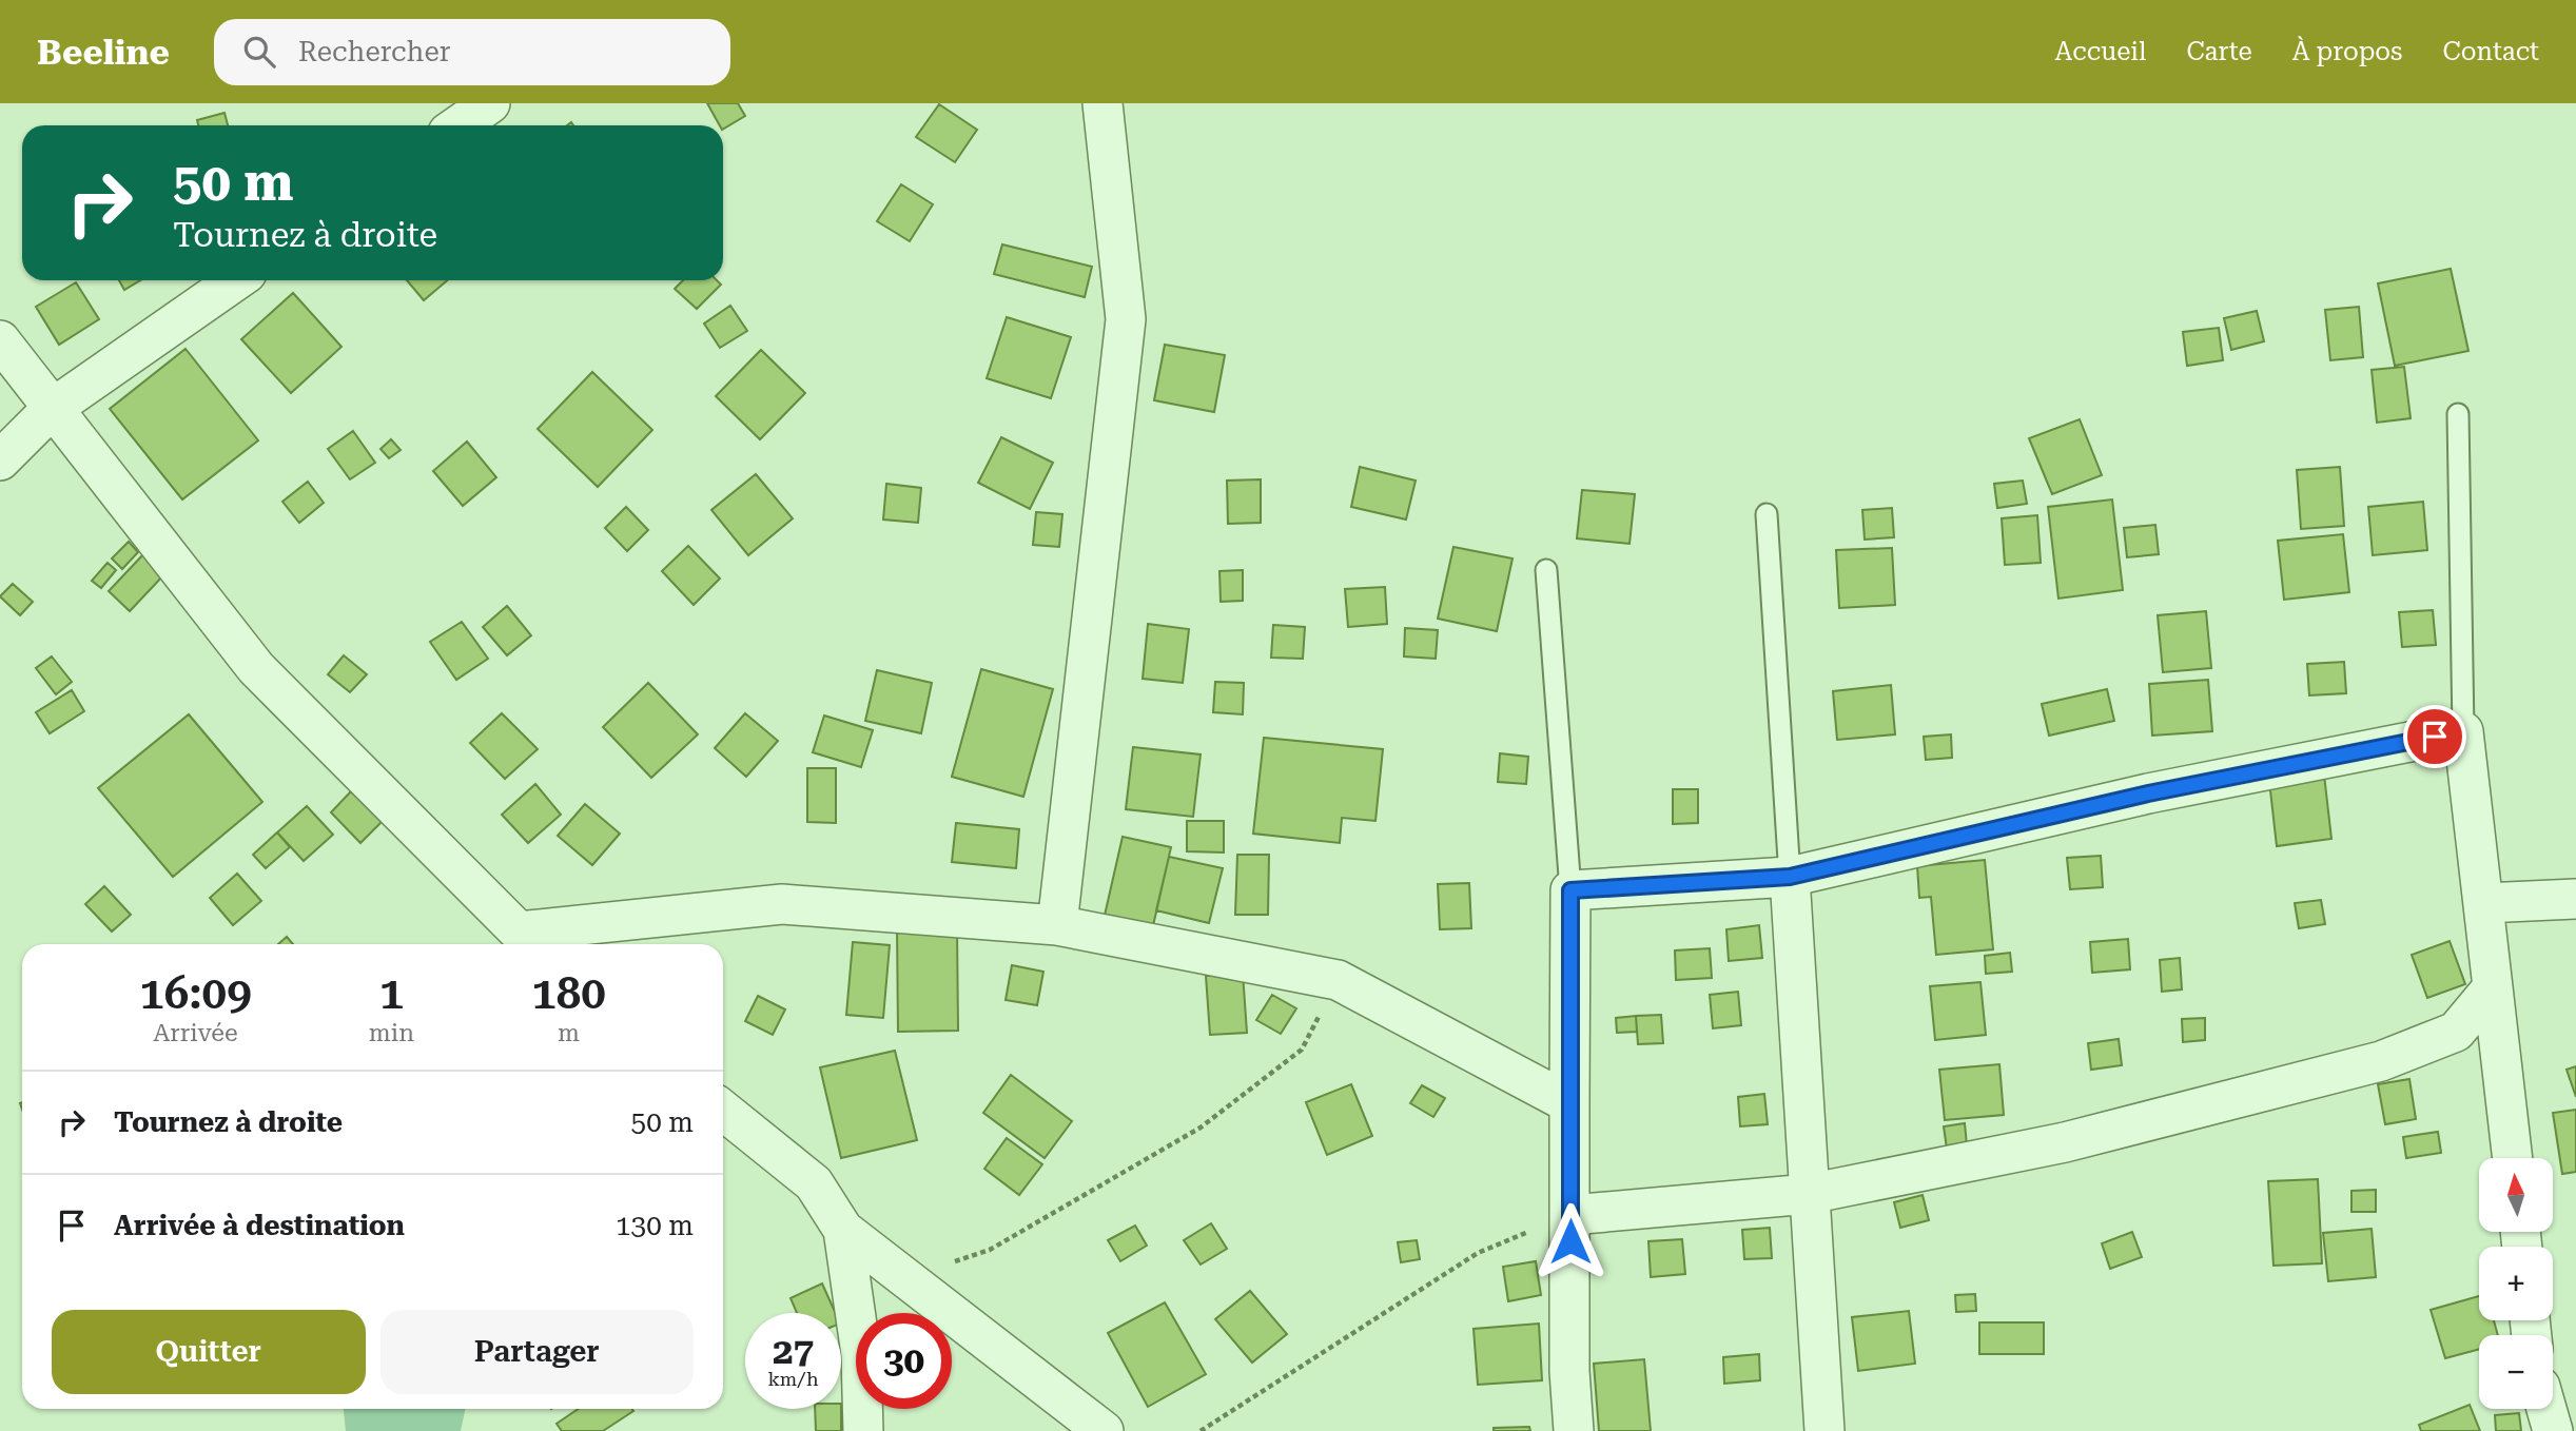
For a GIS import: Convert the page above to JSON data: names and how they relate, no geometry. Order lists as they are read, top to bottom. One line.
{"north":"top","page":{"header":"Beeline","search":"Rechercher","nav":["Accueil","Carte","À propos","Contact"],"turn":["50 m","Tournez à droite"],"eta":["16:09","Arrivée","1","min","180","m"],"list":[{"name":"Tournez à droite","value":"50 m"},{"name":"Arrivée à destination","value":"130 m"}],"map_buttons":["+","−"],"buttons":["Quitter","Partager"],"speed":"27 km/h","limit":"30"}}
